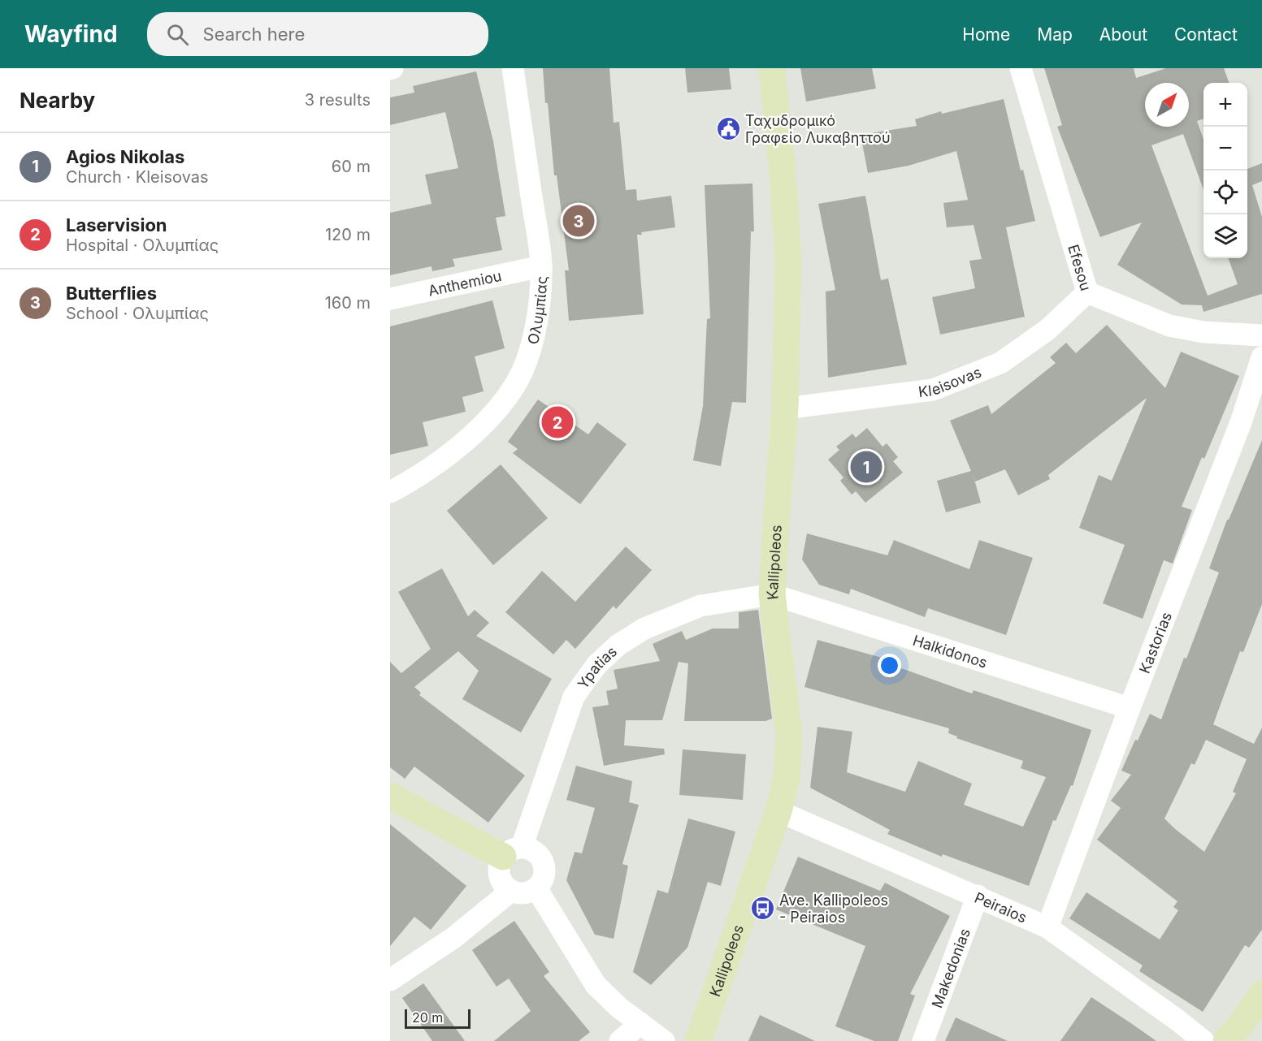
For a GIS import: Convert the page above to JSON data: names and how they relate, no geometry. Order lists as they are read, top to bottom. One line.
{"streets":{"main road":["Kallipoleos"],"street":["Efesou","Anthemiou","Ολυμπίας","Kleisovas","Kastorias","Halkidonos","Ypatias","Peiraios","Makedonias"]},"crossings":[["Efesou","Kleisovas"],["Anthemiou","Ολυμπίας"],["Kleisovas","Kallipoleos"],["Kallipoleos","Halkidonos"],["Kallipoleos","Ypatias"],["Kallipoleos","Peiraios"],["Kastorias","Halkidonos"],["Kastorias","Peiraios"],["Halkidonos","Ypatias"],["Peiraios","Makedonias"]],"places":{"public building":["Ταχυδρομικό Γραφείο Λυκαβηττού"],"bus stop":["Ave. Kallipoleos - Peiraios"]},"scale_bar":"20 m","north":"top right","page":{"header":"Wayfind","search":"Search here","nav":["Home","Map","About","Contact"],"heading":["Nearby","3 results"],"map_buttons":["+","−"],"list":[{"mark":"1","name":"Agios Nikolas","note":"Church · Kleisovas","value":"60 m"},{"mark":"2","name":"Laservision","note":"Hospital · Ολυμπίας","value":"120 m"},{"mark":"3","name":"Butterflies","note":"School · Ολυμπίας","value":"160 m"}],"pins":["3","2","1"],"scale":"20 m"}}
